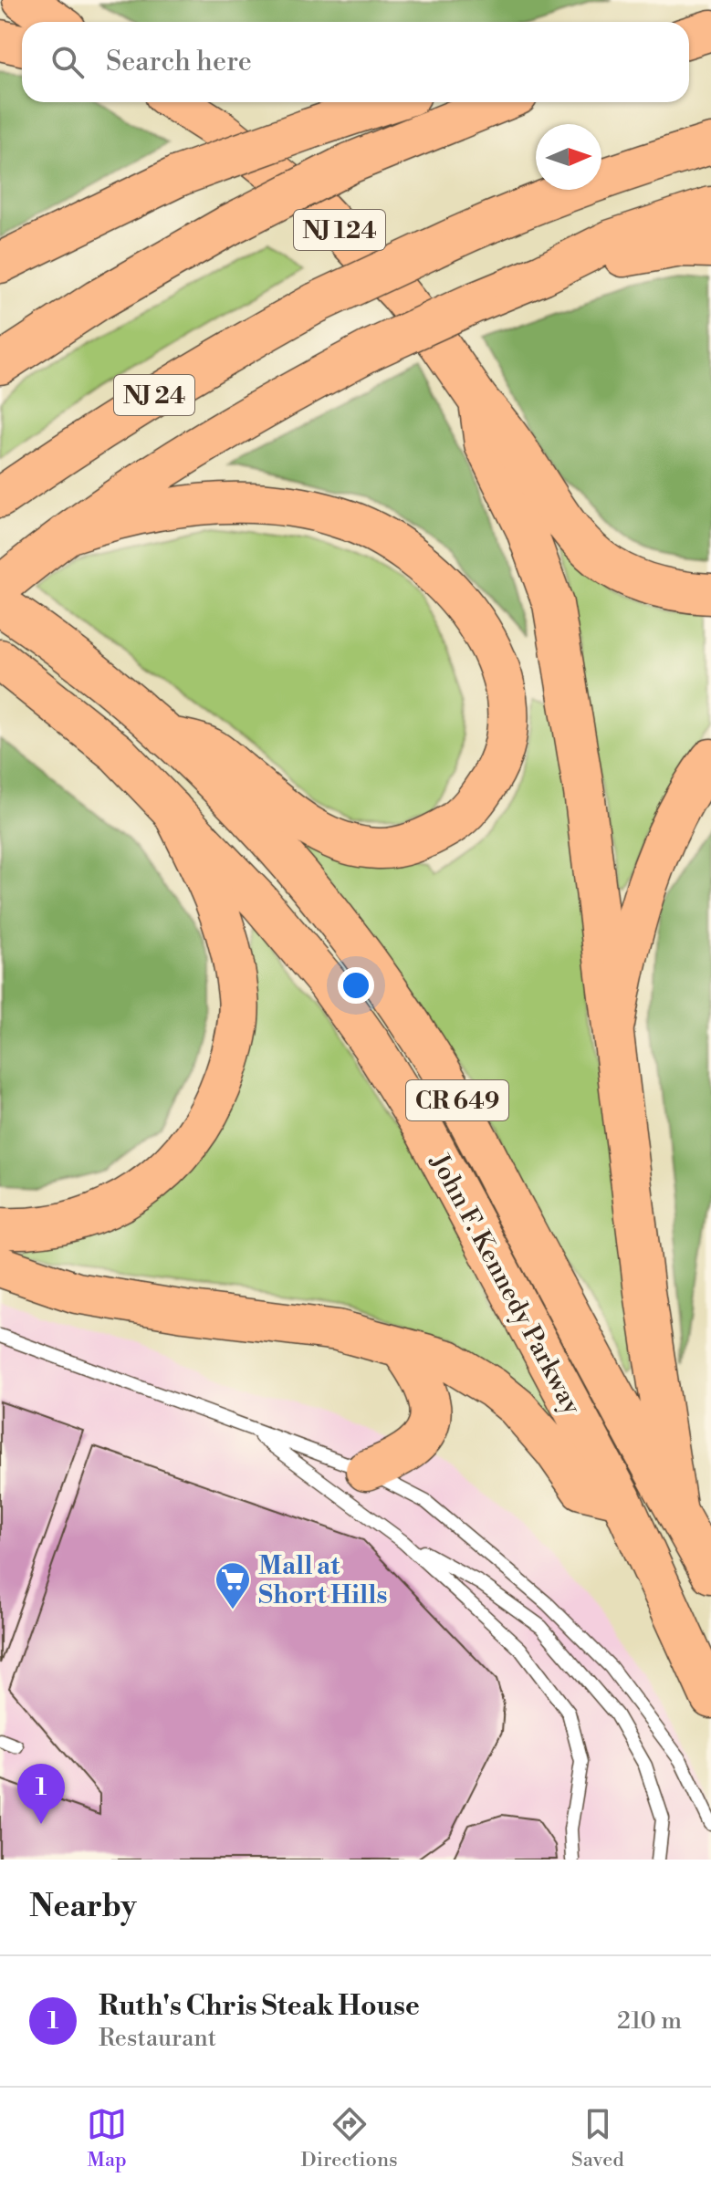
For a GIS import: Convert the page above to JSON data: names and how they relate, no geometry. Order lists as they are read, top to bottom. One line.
{"streets":{"main road":["NJ 124","NJ 24","CR 649","John F. Kennedy Parkway"]},"places":{"supermarket":["Mall at Short Hills"]},"north":"right","page":{"search":"Search here","pins":"1","heading":"Nearby","list":[{"mark":"1","name":"Ruth's Chris Steak House","note":"Restaurant","value":"210 m"}],"nav":["Map","Directions","Saved"]}}
